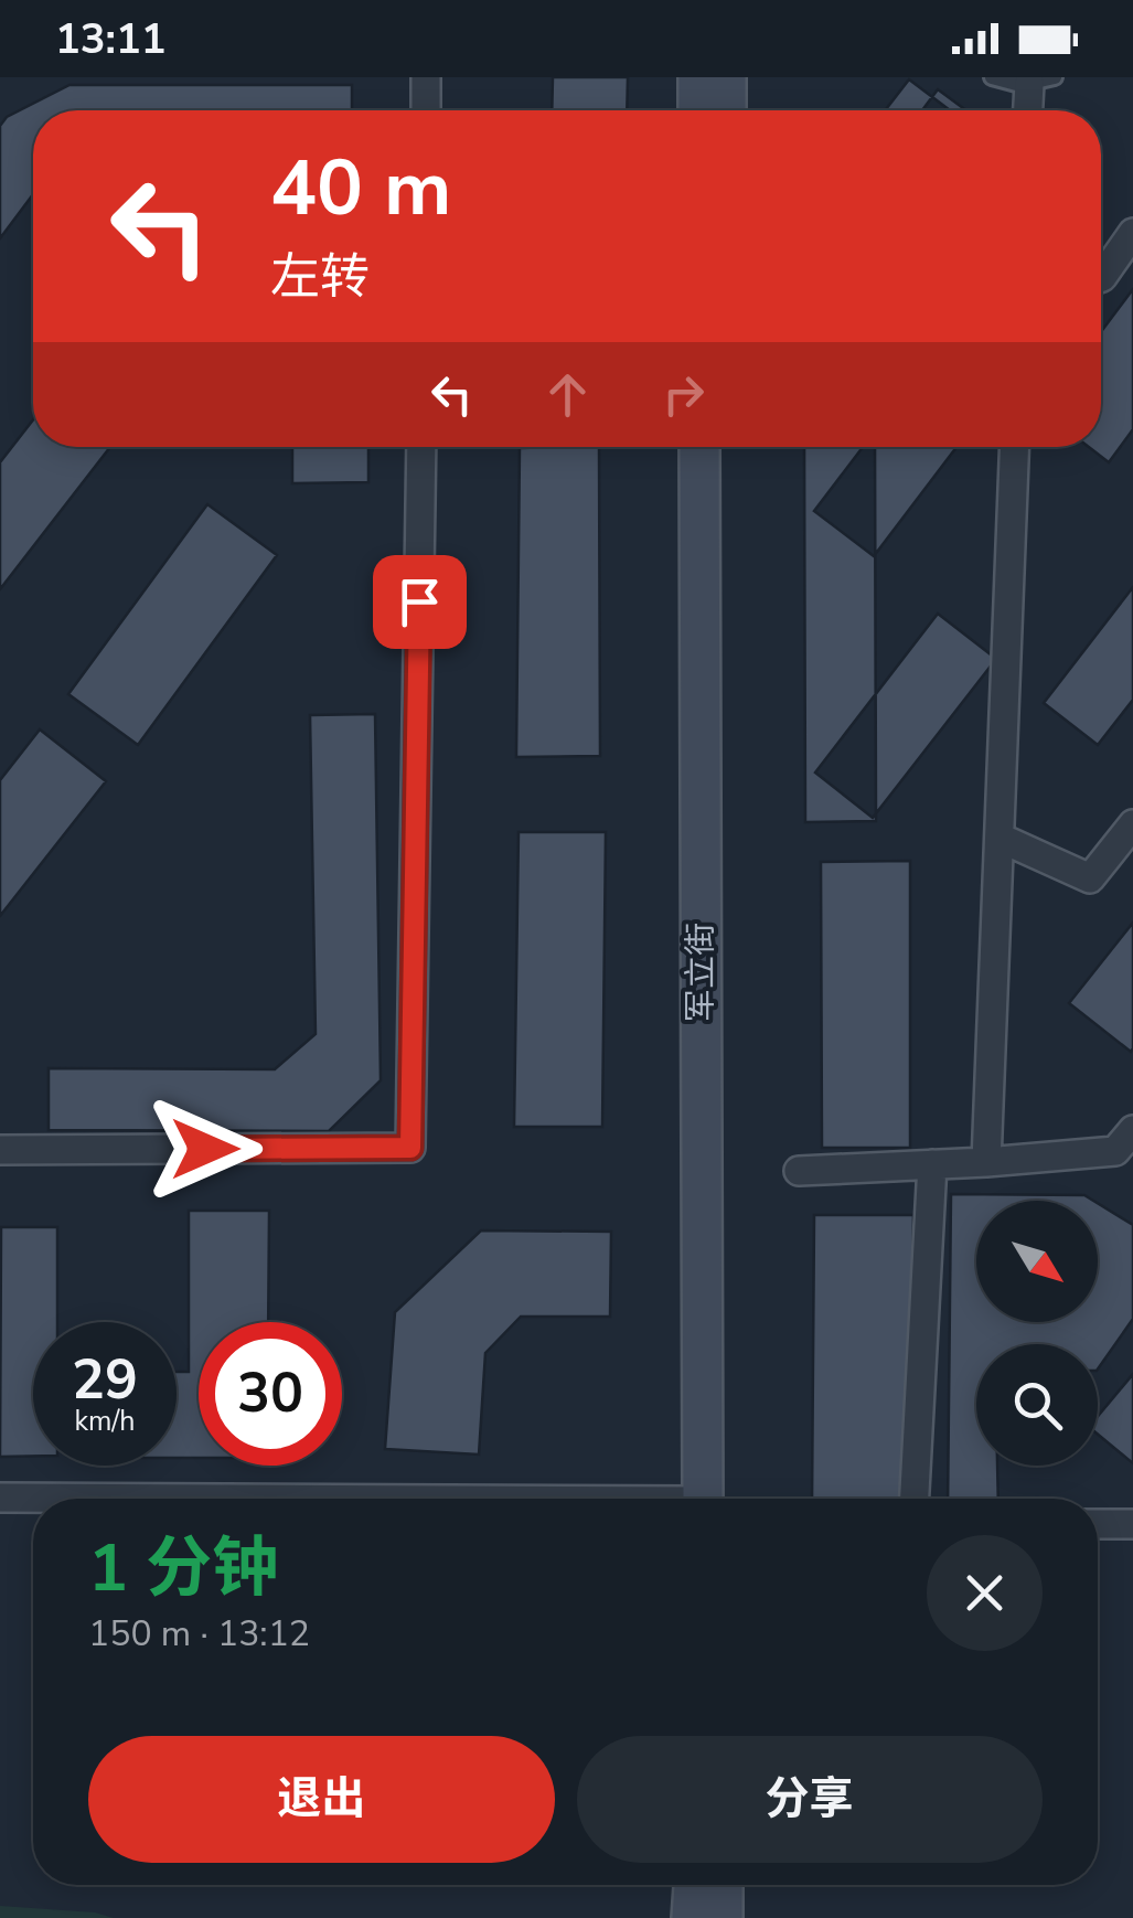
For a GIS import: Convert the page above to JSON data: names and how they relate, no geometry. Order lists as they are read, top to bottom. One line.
{"streets":{"main road":["军立街"]},"north":"bottom right","page":{"status":"13:11","turn":["40 m","左转"],"speed":"29 km/h","limit":"30","heading":["1 分钟","150 m · 13:12"],"buttons":["退出","分享"]}}
